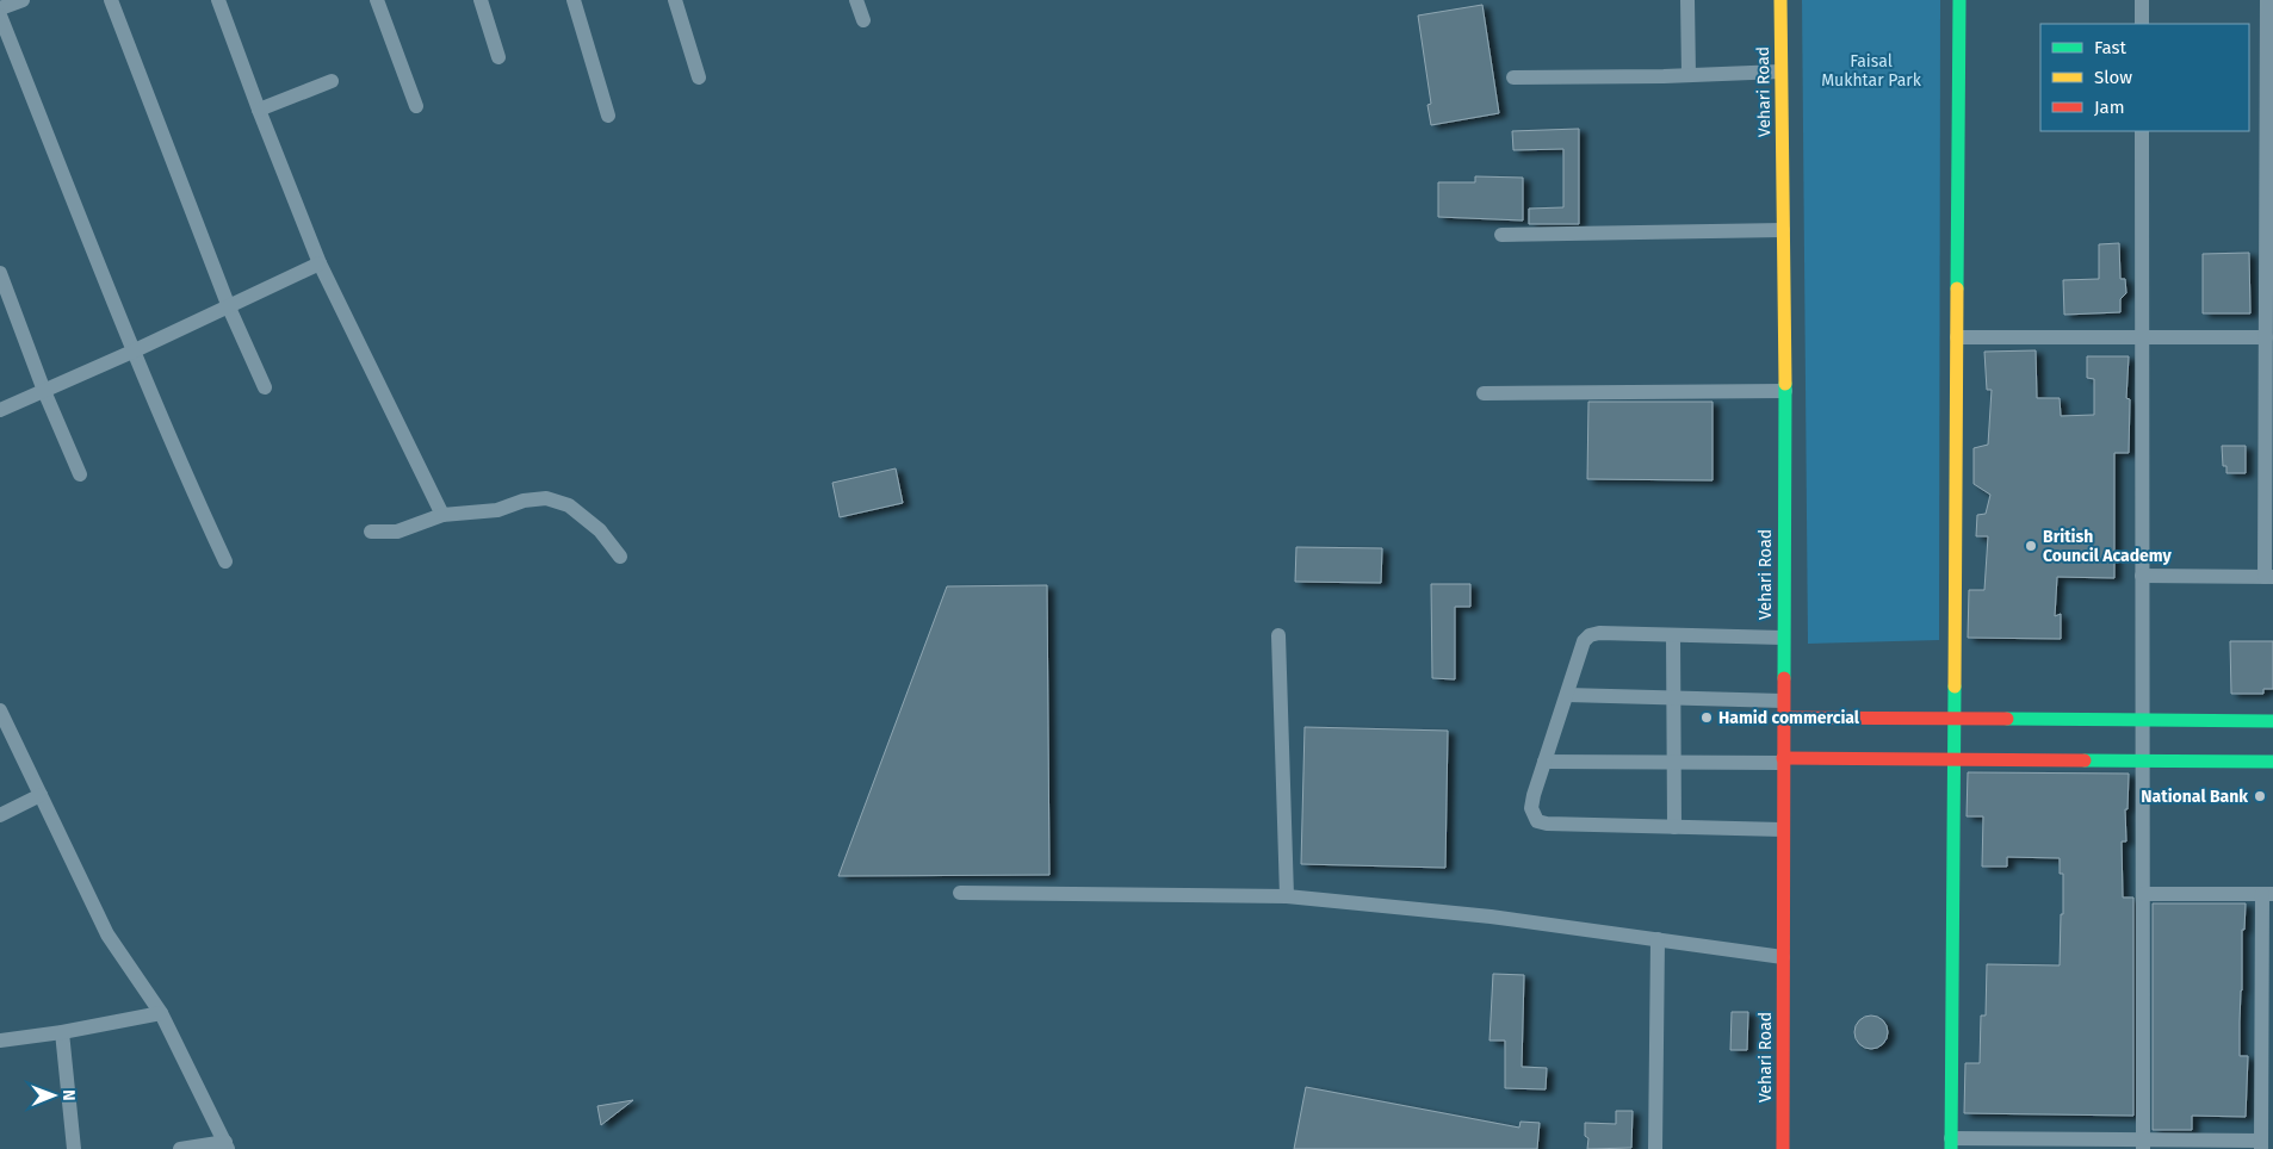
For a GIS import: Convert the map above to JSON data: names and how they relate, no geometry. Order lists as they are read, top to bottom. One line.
{"streets":{"street":["Vehari Road"]},"parks":["Faisal Mukhtar Park"],"places":["British Council Academy","Hamid commercial","National Bank"],"legend":["Fast","Slow","Jam"],"north":"right"}
